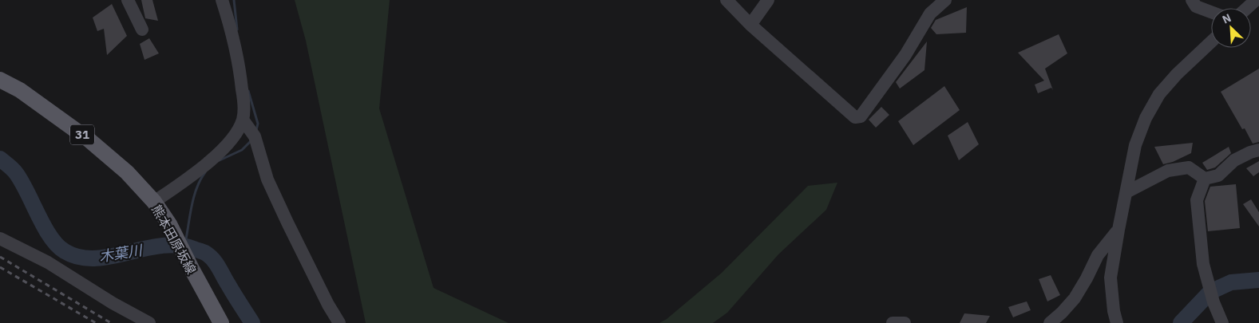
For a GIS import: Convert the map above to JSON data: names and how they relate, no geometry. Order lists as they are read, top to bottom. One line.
{"streets":{"main road":["31","熊本田原坂線"]},"water":["木葉川"],"north":"top left"}
